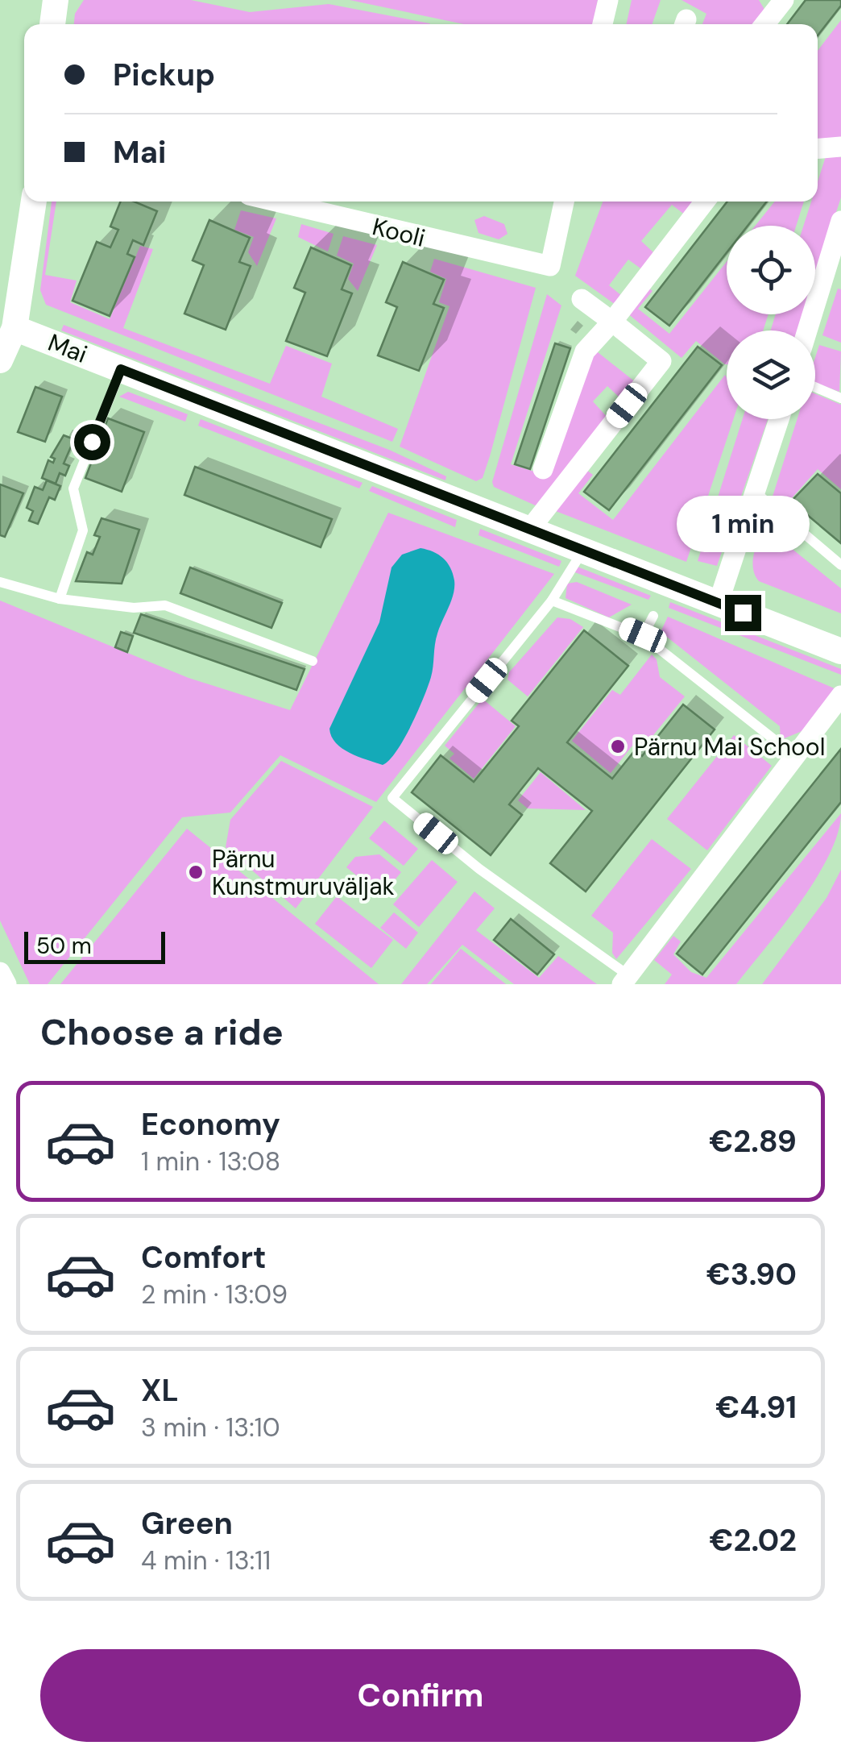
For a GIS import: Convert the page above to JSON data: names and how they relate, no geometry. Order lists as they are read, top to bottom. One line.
{"streets":{"street":["Kooli","Mai"]},"places":["Pärnu Mai School","Pärnu Kunstmuruväljak"],"scale_bar":"50 m","page":{"banner":["Pickup","Mai"],"bubble":"1 min","scale":"50 m","heading":"Choose a ride","list":[{"name":"Economy","note":"1 min · 13:08","value":"€2.89"},{"name":"Comfort","note":"2 min · 13:09","value":"€3.90"},{"name":"XL","note":"3 min · 13:10","value":"€4.91"},{"name":"Green","note":"4 min · 13:11","value":"€2.02"}],"buttons":"Confirm"}}
